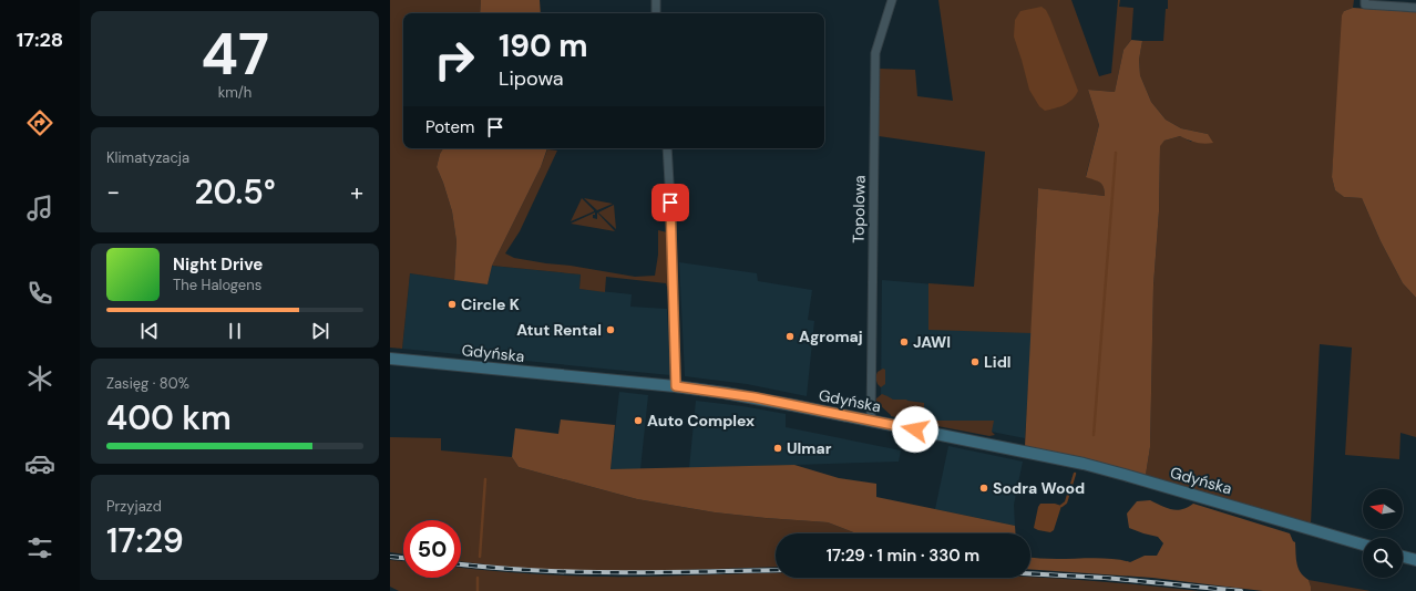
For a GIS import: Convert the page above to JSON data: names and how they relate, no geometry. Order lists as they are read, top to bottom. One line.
{"streets":{"main road":["Gdyńska"],"street":["Topolowa"]},"crossings":[["Topolowa","Gdyńska"]],"places":["Circle K","Atut Rental","Agromaj","JAWI","Lidl","Auto Complex","Ulmar","Sodra Wood"],"north":"left","page":{"tabs":"17:28","tile":[["47","km/h"],"Klimatyzacja",["Zasięg · 80%","400 km"],["Przyjazd","17:29"]],"turn":["190 m","Lipowa"],"then":"Potem","heat":["−","20.5°","+"],"song":["Night Drive","The Halogens"],"limit":"50","trip":"17:29 · 1 min · 330 m"}}
